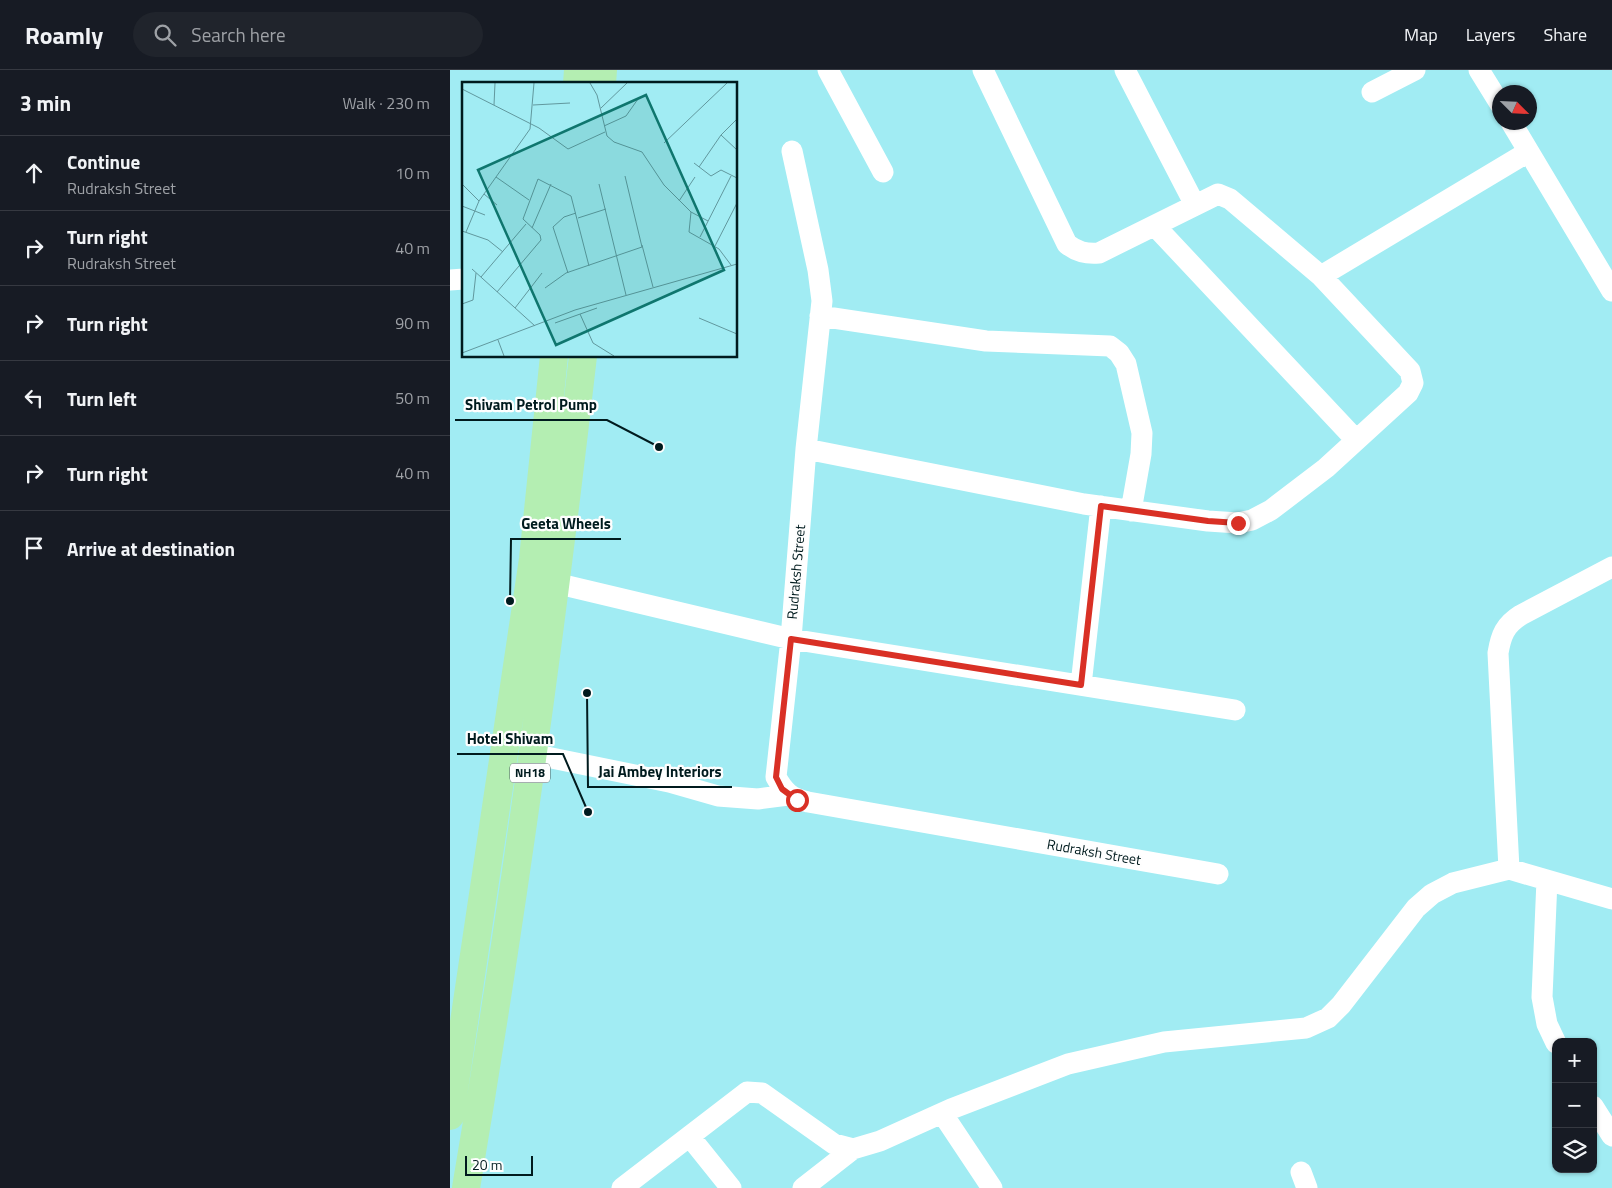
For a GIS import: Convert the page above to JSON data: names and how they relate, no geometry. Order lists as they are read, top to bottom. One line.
{"streets":{"highway":["NH18"],"street":["Rudraksh Street"]},"places":["Shivam Petrol Pump","Geeta Wheels","Jai Ambey Interiors","Hotel Shivam"],"scale_bar":"20 m","north":"bottom right","page":{"header":"Roamly","search":"Search here","nav":["Map","Layers","Share"],"heading":["3 min","Walk · 230 m"],"list":[["Continue","Rudraksh Street","10 m"],["Turn right","Rudraksh Street","40 m"],["Turn right","90 m"],["Turn left","50 m"],["Turn right","40 m"],"Arrive at destination"],"map_buttons":["+","−"],"scale":"20 m"}}
